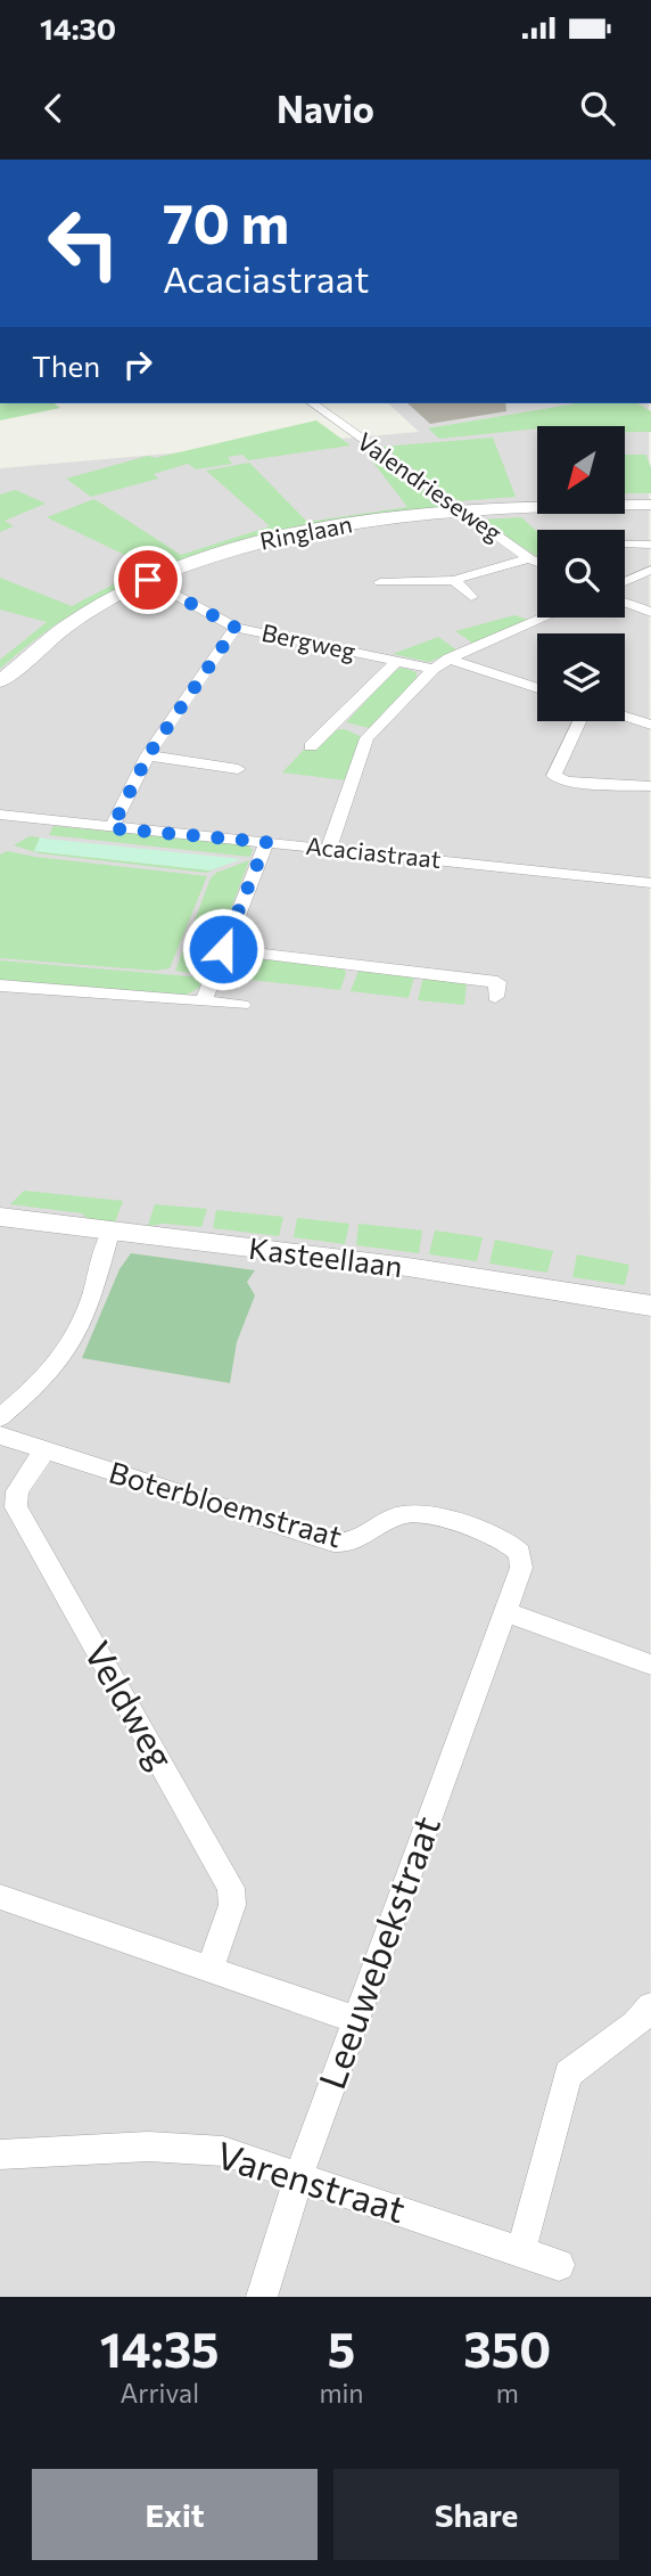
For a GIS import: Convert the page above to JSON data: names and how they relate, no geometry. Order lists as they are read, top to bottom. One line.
{"streets":{"street":["Valendrieseweg","Ringlaan","Bergweg","Acaciastraat","Kasteellaan","Boterbloemstraat","Veldweg","Leeuwebekstraat","Varenstraat"]},"crossings":[["Valendrieseweg","Ringlaan"],["Ringlaan","Bergweg"],["Boterbloemstraat","Veldweg"],["Boterbloemstraat","Leeuwebekstraat"],["Leeuwebekstraat","Varenstraat"]],"north":"bottom left","page":{"status":"14:30","header":"Navio","turn":["70 m","Acaciastraat"],"then":"Then","eta":["14:35","Arrival","5","min","350","m"],"buttons":["Exit","Share"]}}
